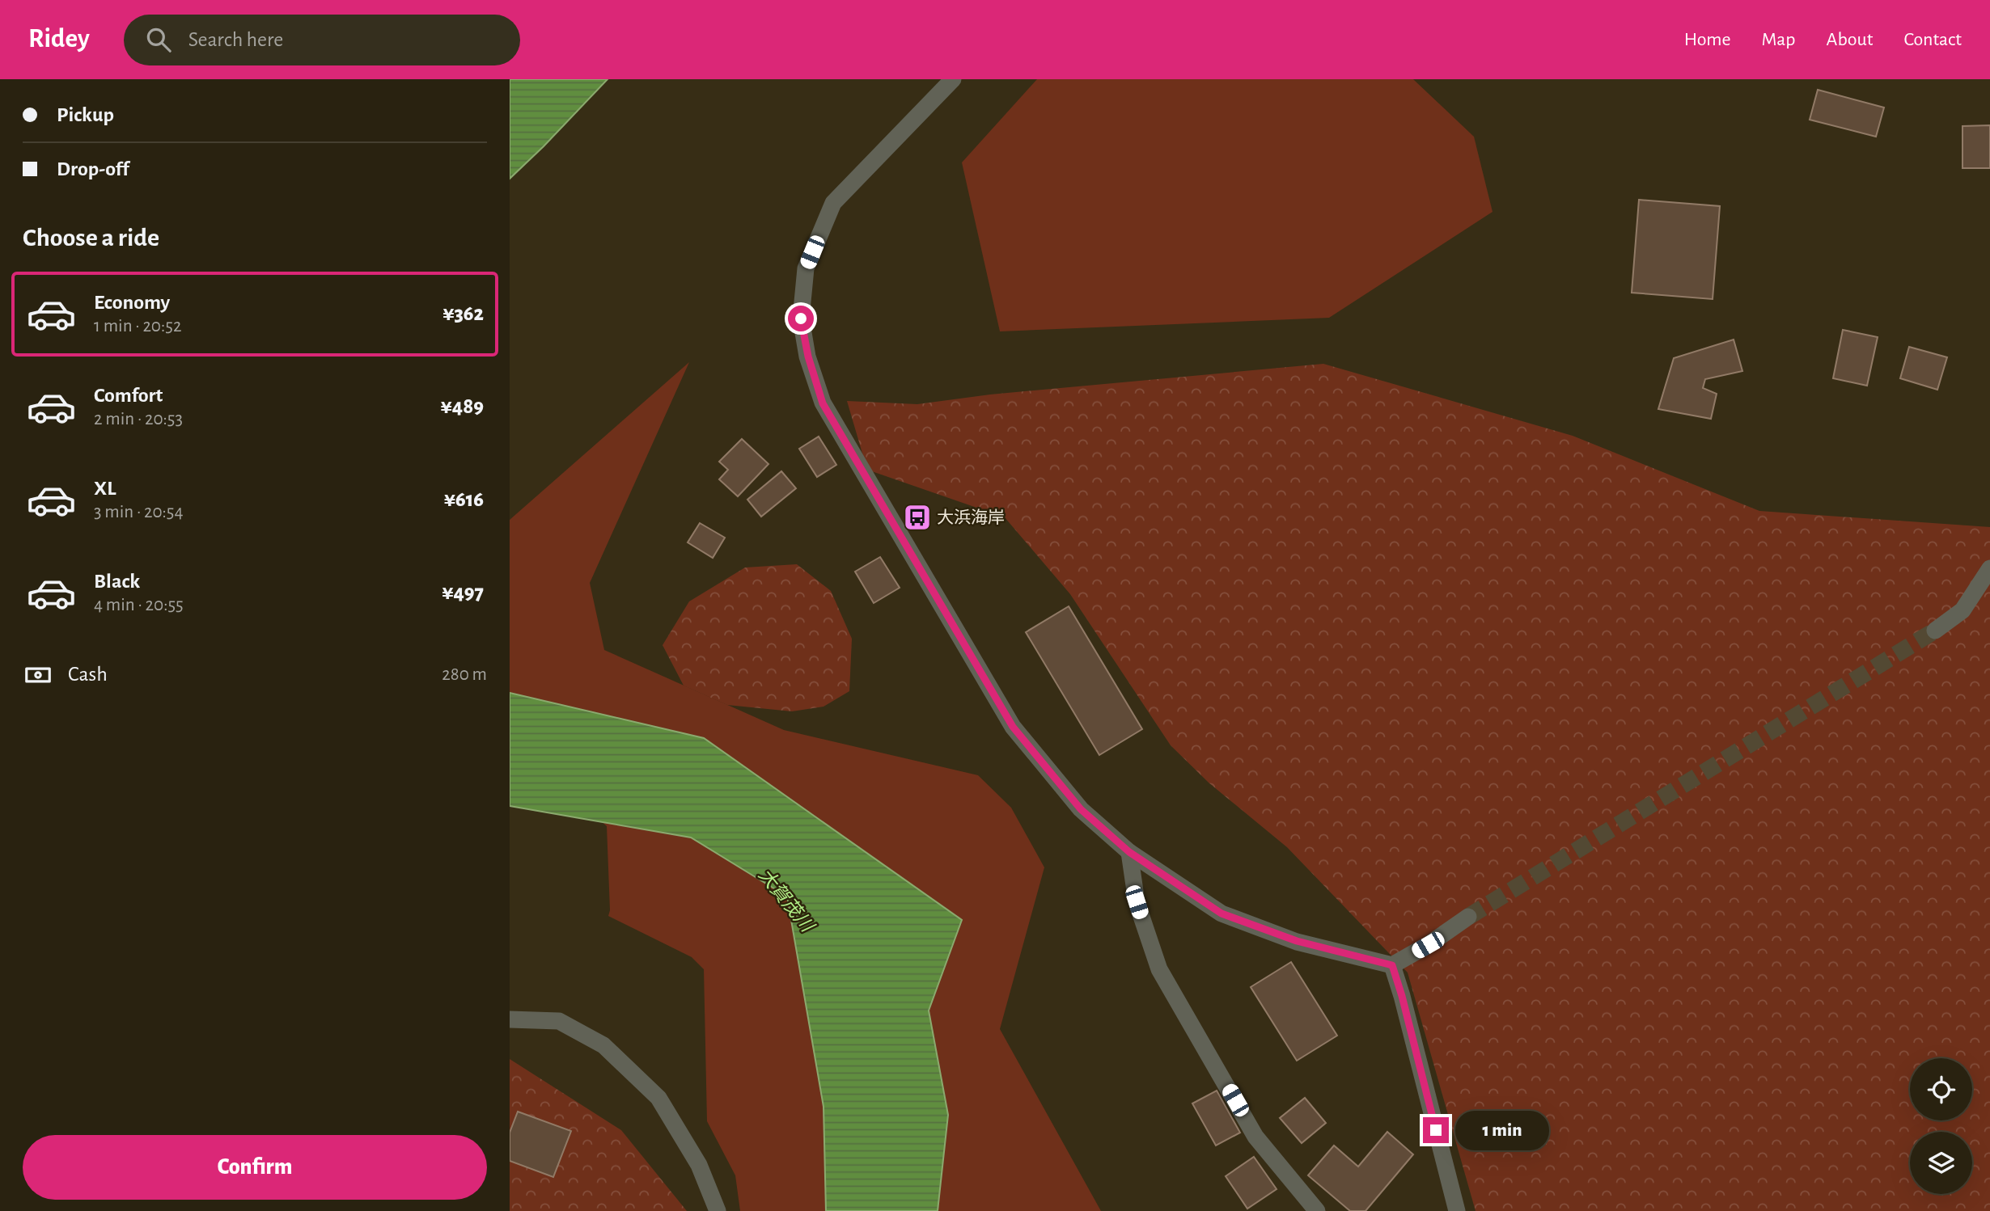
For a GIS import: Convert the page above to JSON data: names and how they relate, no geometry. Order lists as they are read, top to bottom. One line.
{"water":["大賀茂川"],"places":{"bus stop":["大浜海岸"]},"page":{"header":"Ridey","search":"Search here","nav":["Home","Map","About","Contact"],"banner":["Pickup","Drop-off"],"heading":"Choose a ride","list":[{"name":"Economy","note":"1 min · 20:52","value":"¥362"},{"name":"Comfort","note":"2 min · 20:53","value":"¥489"},{"name":"XL","note":"3 min · 20:54","value":"¥616"},{"name":"Black","note":"4 min · 20:55","value":"¥497"}],"pay":["Cash","280 m"],"bubble":"1 min","buttons":"Confirm"}}
